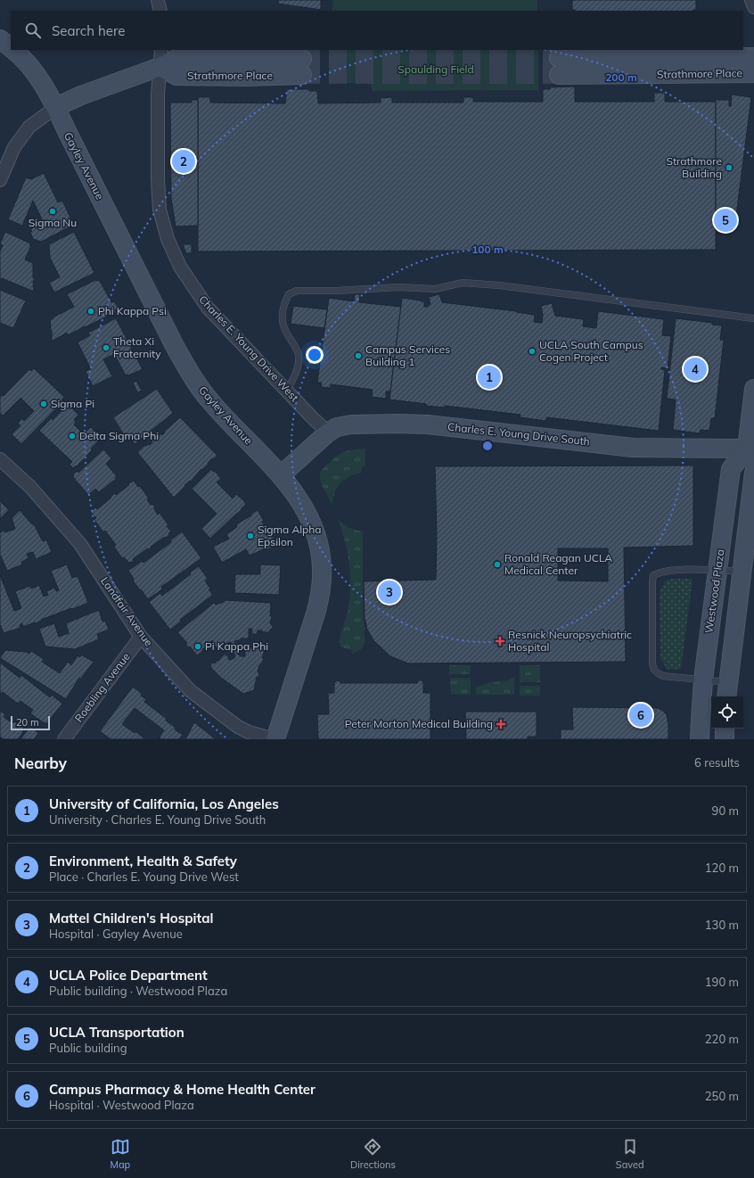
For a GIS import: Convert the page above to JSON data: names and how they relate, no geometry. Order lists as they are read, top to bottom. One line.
{"streets":{"street":["Strathmore Place","Gayley Avenue","Charles E. Young Drive West","Charles E. Young Drive South","Westwood Plaza","Landfair Avenue","Roebling Avenue"]},"crossings":[["Strathmore Place","Charles E. Young Drive West"],["Gayley Avenue","Charles E. Young Drive South"],["Gayley Avenue","Landfair Avenue"],["Charles E. Young Drive West","Charles E. Young Drive South"],["Charles E. Young Drive South","Westwood Plaza"],["Landfair Avenue","Roebling Avenue"]],"parks":["Spaulding Field"],"places":{"other":["Strathmore Building","Sigma Nu","Phi Kappa Psi","Theta Xi Fraternity","UCLA South Campus Cogen Project","Campus Services Building 1","Sigma Pi","Delta Sigma Phi","Sigma Alpha Epsilon","Ronald Reagan UCLA Medical Center","Pi Kappa Phi"],"health":["Resnick Neuropsychiatric Hospital","Peter Morton Medical Building"]},"scale_bar":"20 m","page":{"search":"Search here","pins":["2","5","4","1","3","6"],"scale":"20 m","heading":["Nearby","6 results"],"list":[{"mark":"1","name":"University of California, Los Angeles","note":"University · Charles E. Young Drive South","value":"90 m"},{"mark":"2","name":"Environment, Health & Safety","note":"Place · Charles E. Young Drive West","value":"120 m"},{"mark":"3","name":"Mattel Children's Hospital","note":"Hospital · Gayley Avenue","value":"130 m"},{"mark":"4","name":"UCLA Police Department","note":"Public building · Westwood Plaza","value":"190 m"},{"mark":"5","name":"UCLA Transportation","note":"Public building","value":"220 m"},{"mark":"6","name":"Campus Pharmacy & Home Health Center","note":"Hospital · Westwood Plaza","value":"250 m"}],"nav":["Map","Directions","Saved"]},"rings":["200 m","100 m"]}
